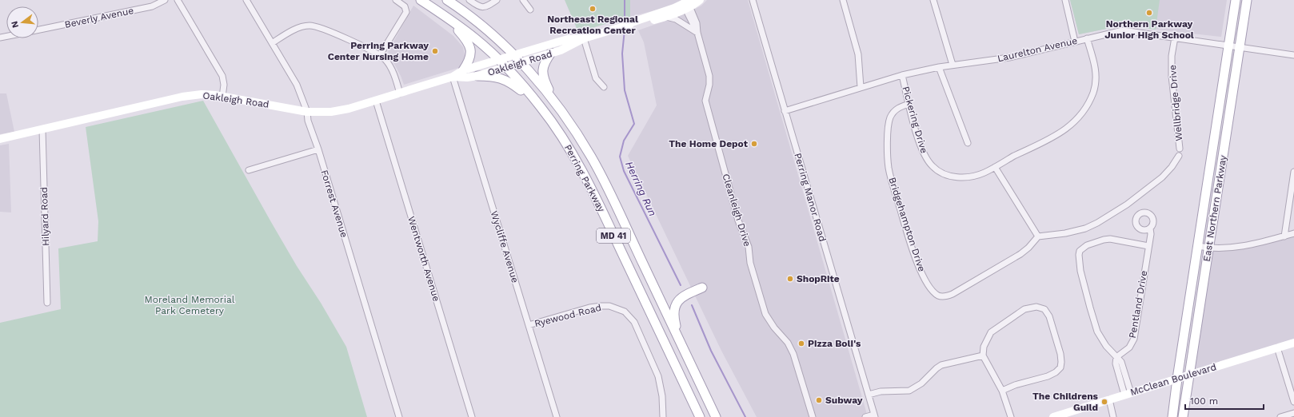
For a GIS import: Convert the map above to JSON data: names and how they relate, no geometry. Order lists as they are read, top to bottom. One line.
{"streets":{"main road":["Perring Parkway","East Northern Parkway","MD 41"],"street":["Beverly Avenue","Laurelton Avenue","Oakleigh Road","Wellbridge Drive","Pickering Drive","Perring Manor Road","Forrest Avenue","Cleanleigh Drive","Hilyard Road","Bridgehampton Drive","Wycliffe Avenue","Wentworth Avenue","Pentland Drive","Ryewood Road","McClean Boulevard"]},"crossings":[["Laurelton Avenue","Wellbridge Drive"],["Laurelton Avenue","Pickering Drive"],["Laurelton Avenue","Perring Manor Road"],["Laurelton Avenue","East Northern Parkway"],["Oakleigh Road","Perring Parkway"],["Oakleigh Road","Forrest Avenue"],["Oakleigh Road","Cleanleigh Drive"],["Oakleigh Road","Hilyard Road"],["Oakleigh Road","Wycliffe Avenue"],["Oakleigh Road","Wentworth Avenue"],["Pickering Drive","Bridgehampton Drive"],["East Northern Parkway","McClean Boulevard"],["Wycliffe Avenue","Ryewood Road"]],"water":["Herring Run"],"parks":["Moreland Memorial Park Cemetery"],"places":["Northeast Regional Recreation Center","Northern Parkway Junior High School","Perring Parkway Center Nursing Home","The Home Depot","ShopRite","Pizza Boli's","Subway","The Childrens Guild"],"scale_bar":"100 m","north":"left"}
